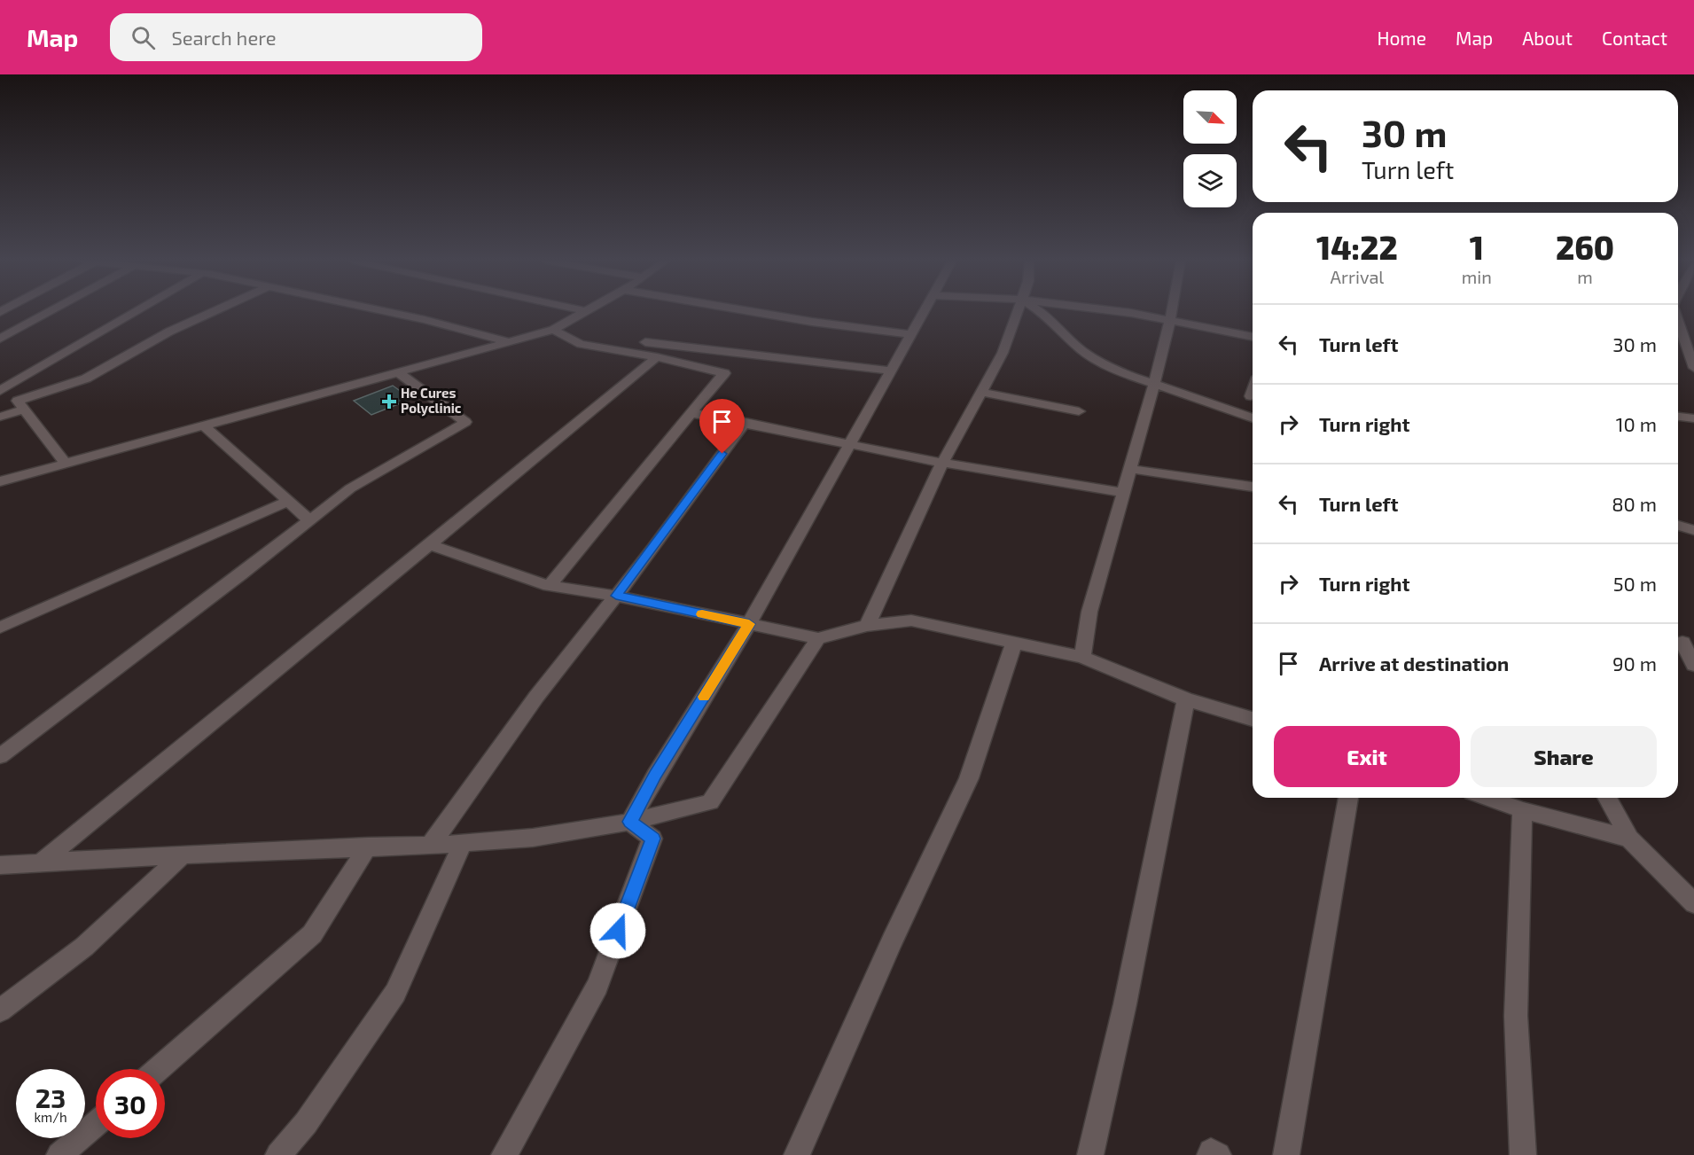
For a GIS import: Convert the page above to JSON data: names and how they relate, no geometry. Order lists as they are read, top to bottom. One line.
{"places":{"health":["He Cures Polyclinic"]},"north":"bottom right","page":{"header":"Map","search":"Search here","nav":["Home","Map","About","Contact"],"turn":["30 m","Turn left"],"eta":["14:22","Arrival","1","min","260","m"],"list":[{"name":"Turn left","value":"30 m"},{"name":"Turn right","value":"10 m"},{"name":"Turn left","value":"80 m"},{"name":"Turn right","value":"50 m"},{"name":"Arrive at destination","value":"90 m"}],"buttons":["Exit","Share"],"speed":"23 km/h","limit":"30"}}
